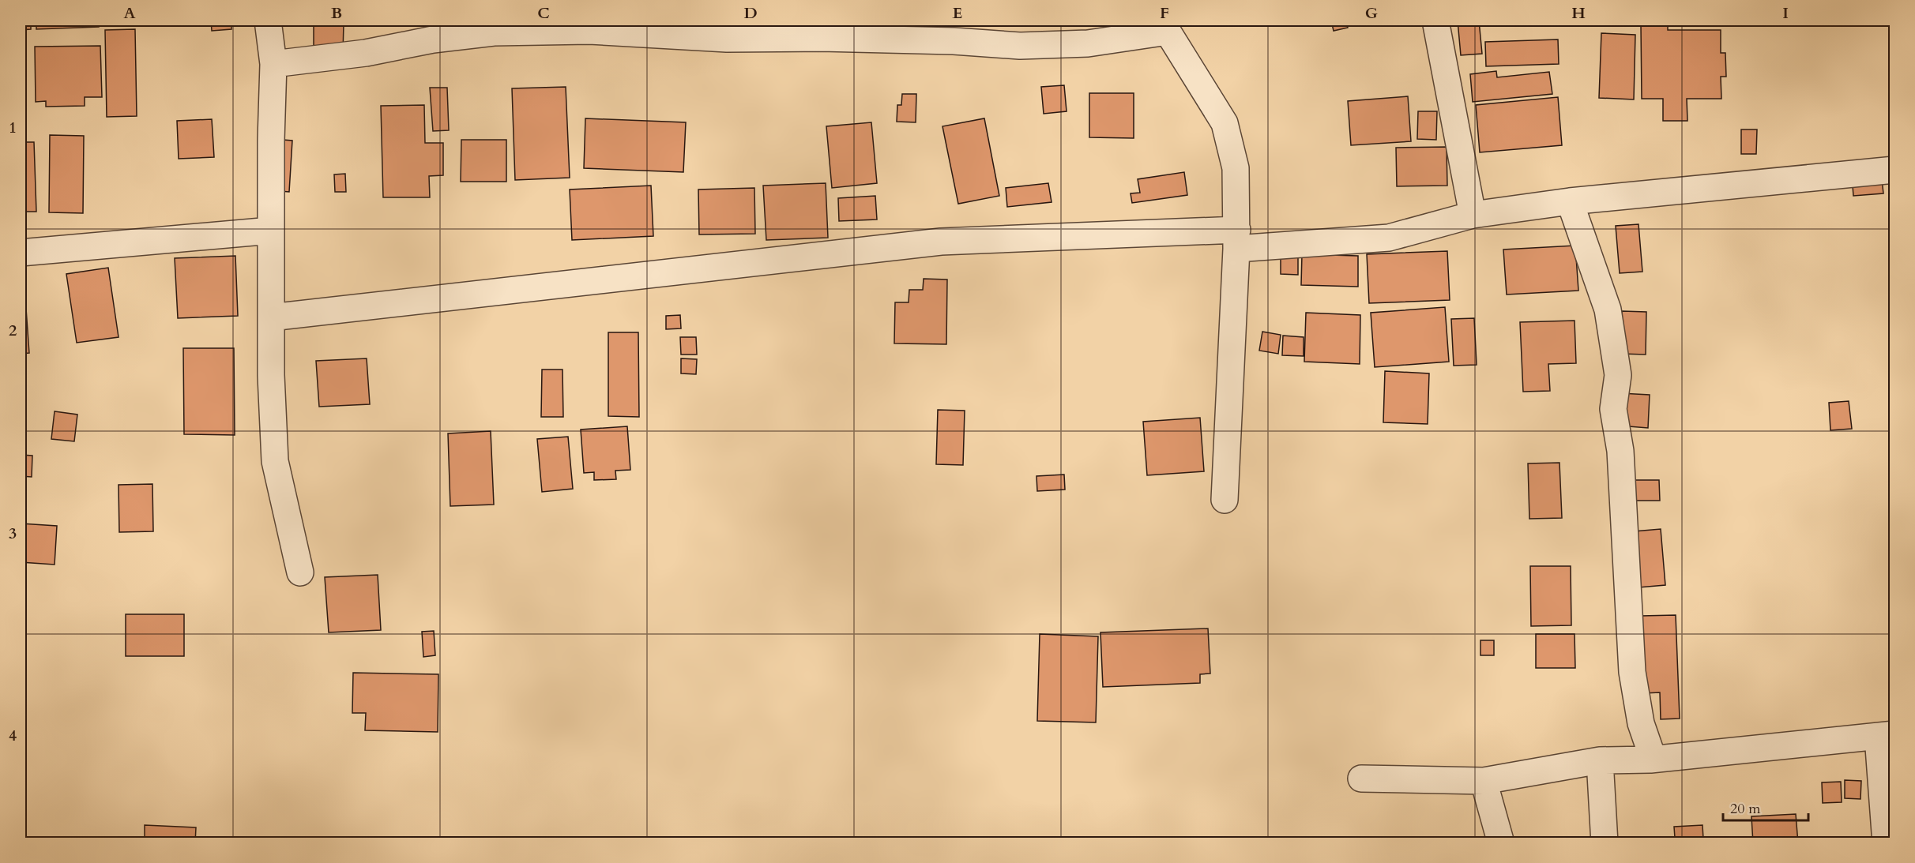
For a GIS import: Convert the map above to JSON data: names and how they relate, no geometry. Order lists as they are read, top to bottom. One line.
{"scale_bar":"20 m","grid":{"columns":["A","B","C","D","E","F","G","H","I"],"rows":["1","2","3","4"]}}
